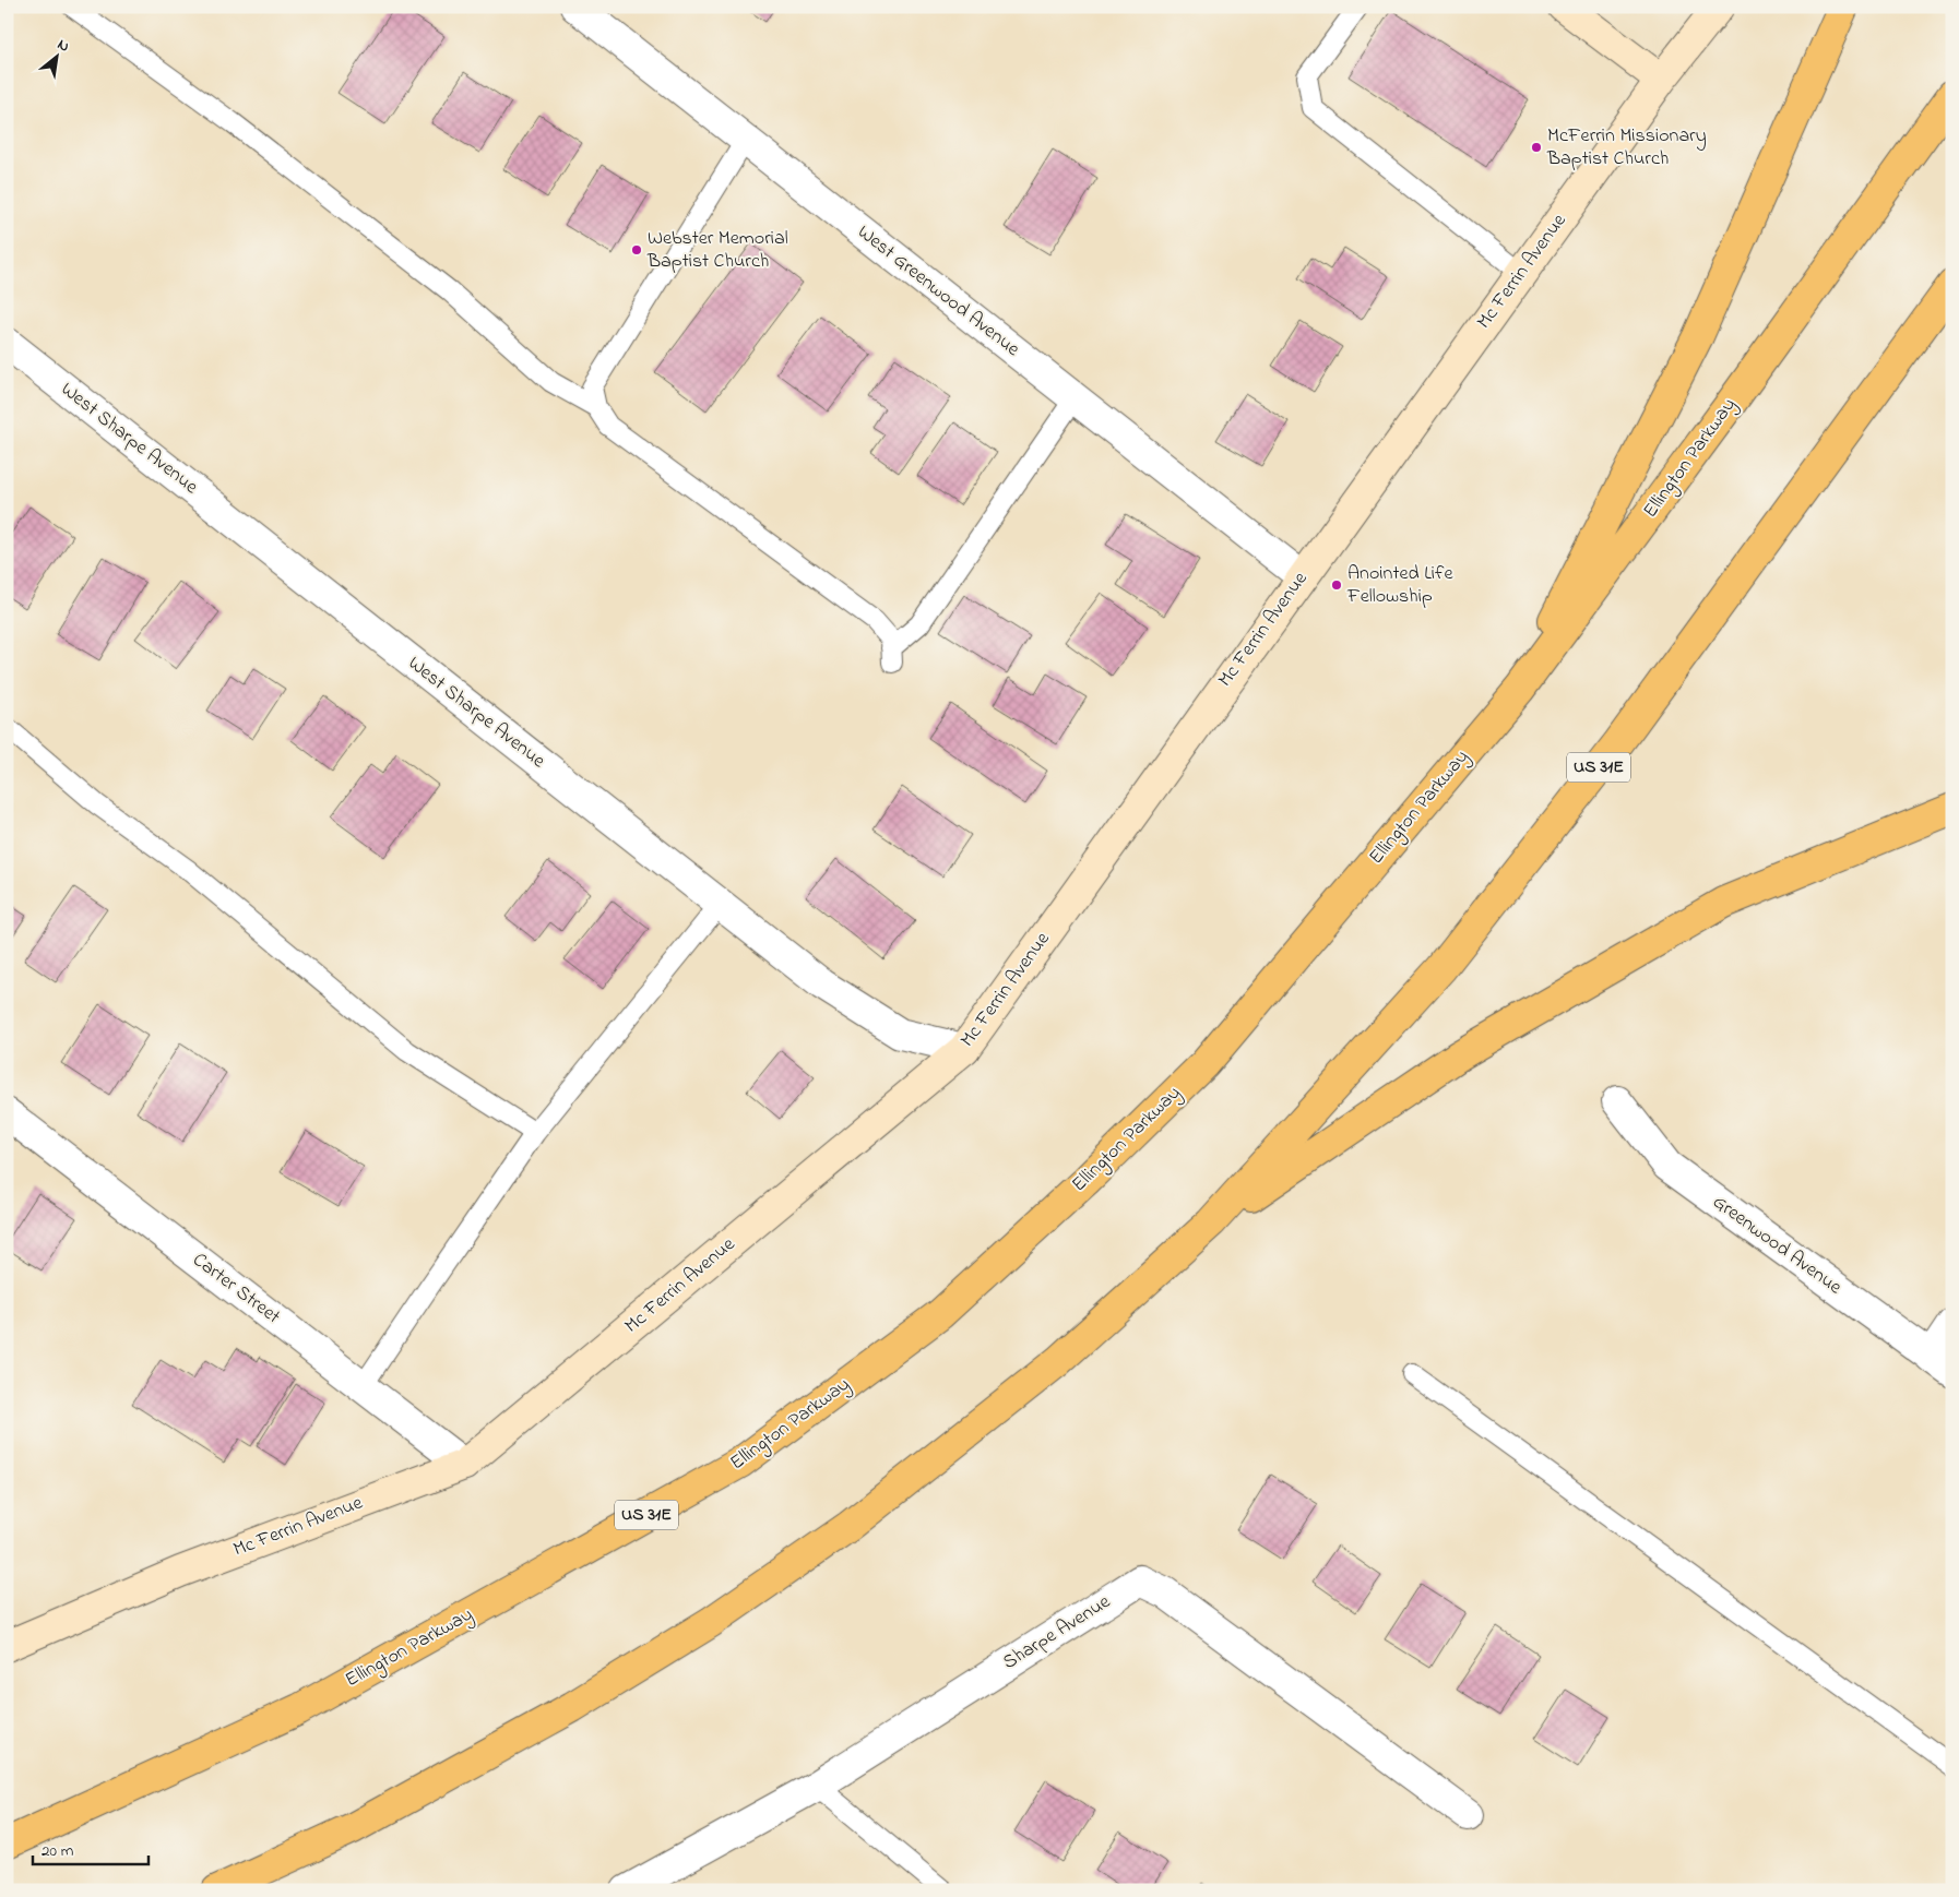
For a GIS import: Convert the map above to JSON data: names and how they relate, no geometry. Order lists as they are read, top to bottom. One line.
{"streets":{"highway":["Ellington Parkway","US 31E"],"street":["Mc Ferrin Avenue","West Greenwood Avenue","West Sharpe Avenue","Greenwood Avenue","Carter Street","Sharpe Avenue"]},"crossings":[["Mc Ferrin Avenue","West Greenwood Avenue"],["Mc Ferrin Avenue","West Sharpe Avenue"],["Mc Ferrin Avenue","Carter Street"]],"places":["McFerrin Missionary Baptist Church","Webster Memorial Baptist Church","Anointed Life Fellowship"],"scale_bar":"20 m","north":"top right"}
